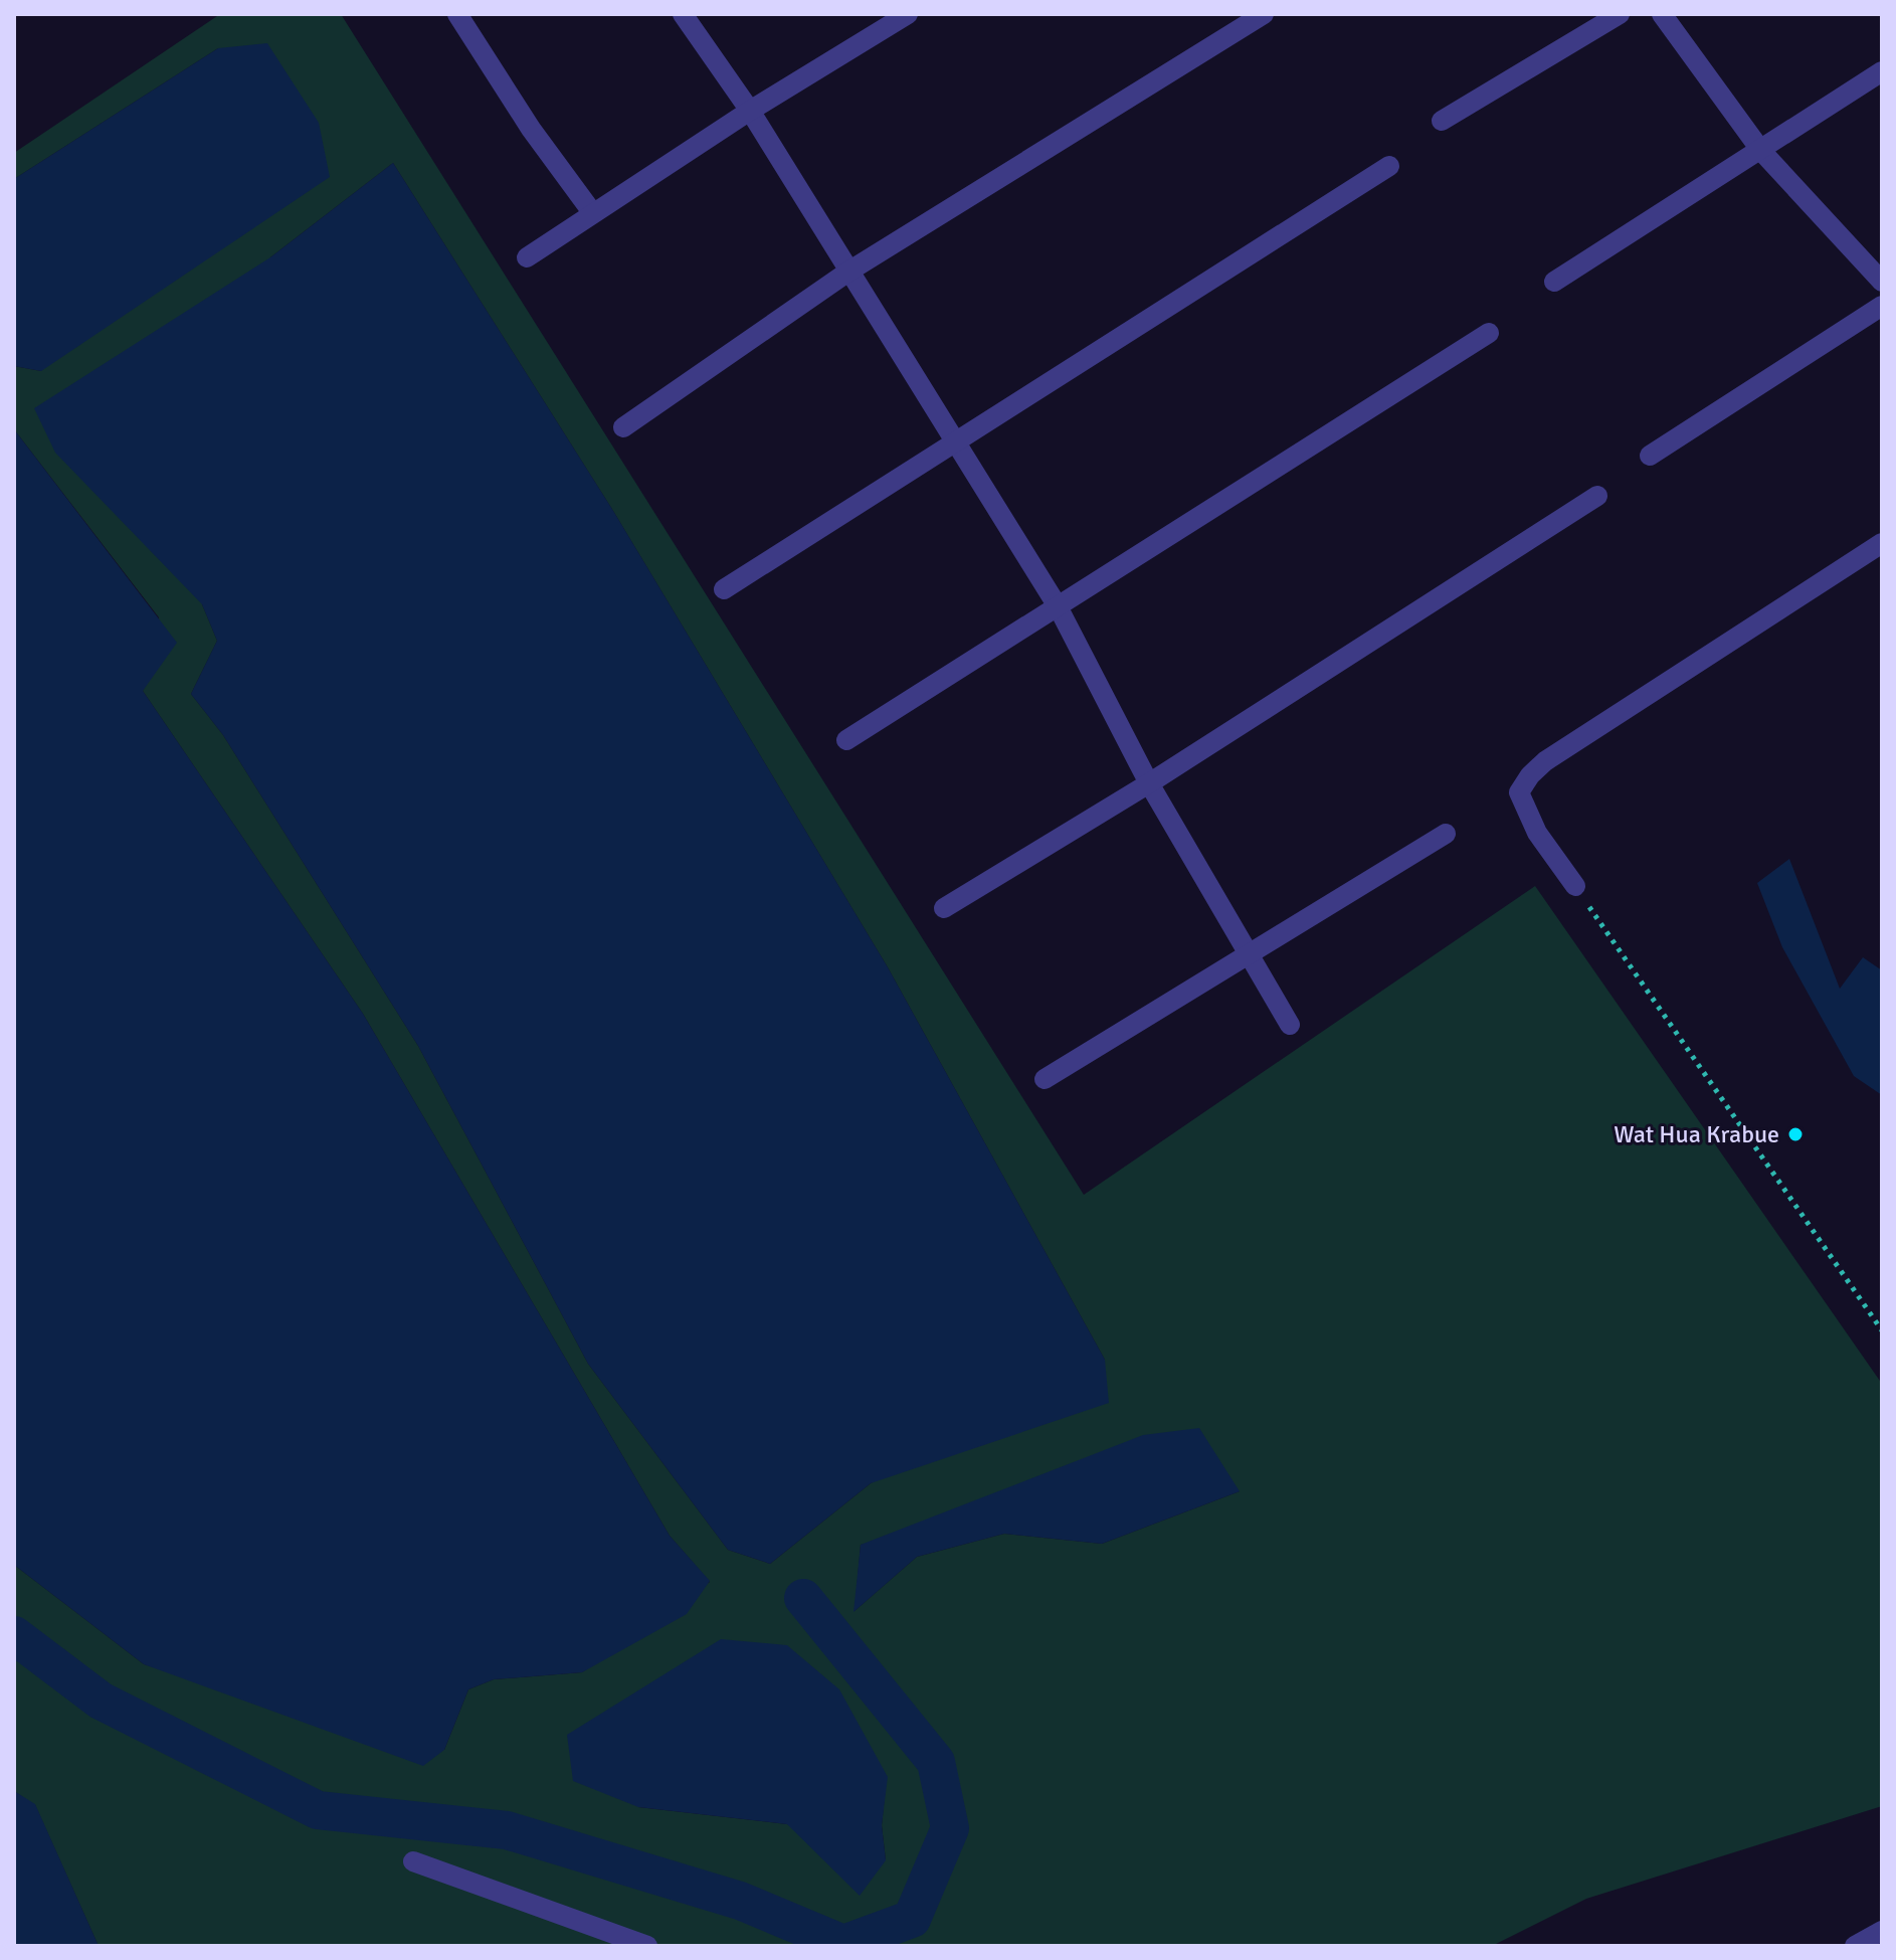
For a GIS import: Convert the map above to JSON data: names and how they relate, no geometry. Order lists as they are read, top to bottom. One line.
{"places":["Wat Hua Krabue"]}
